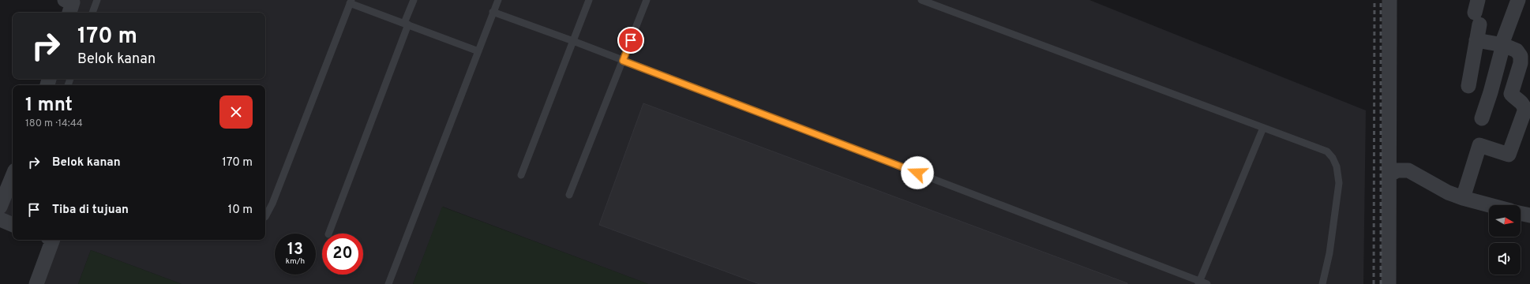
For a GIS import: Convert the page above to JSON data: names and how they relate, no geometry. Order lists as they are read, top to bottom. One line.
{"north":"right","page":{"turn":["170 m","Belok kanan"],"heading":["1 mnt","180 m · 14:44"],"list":[{"name":"Belok kanan","value":"170 m"},{"name":"Tiba di tujuan","value":"10 m"}],"speed":"13 km/h","limit":"20"}}
